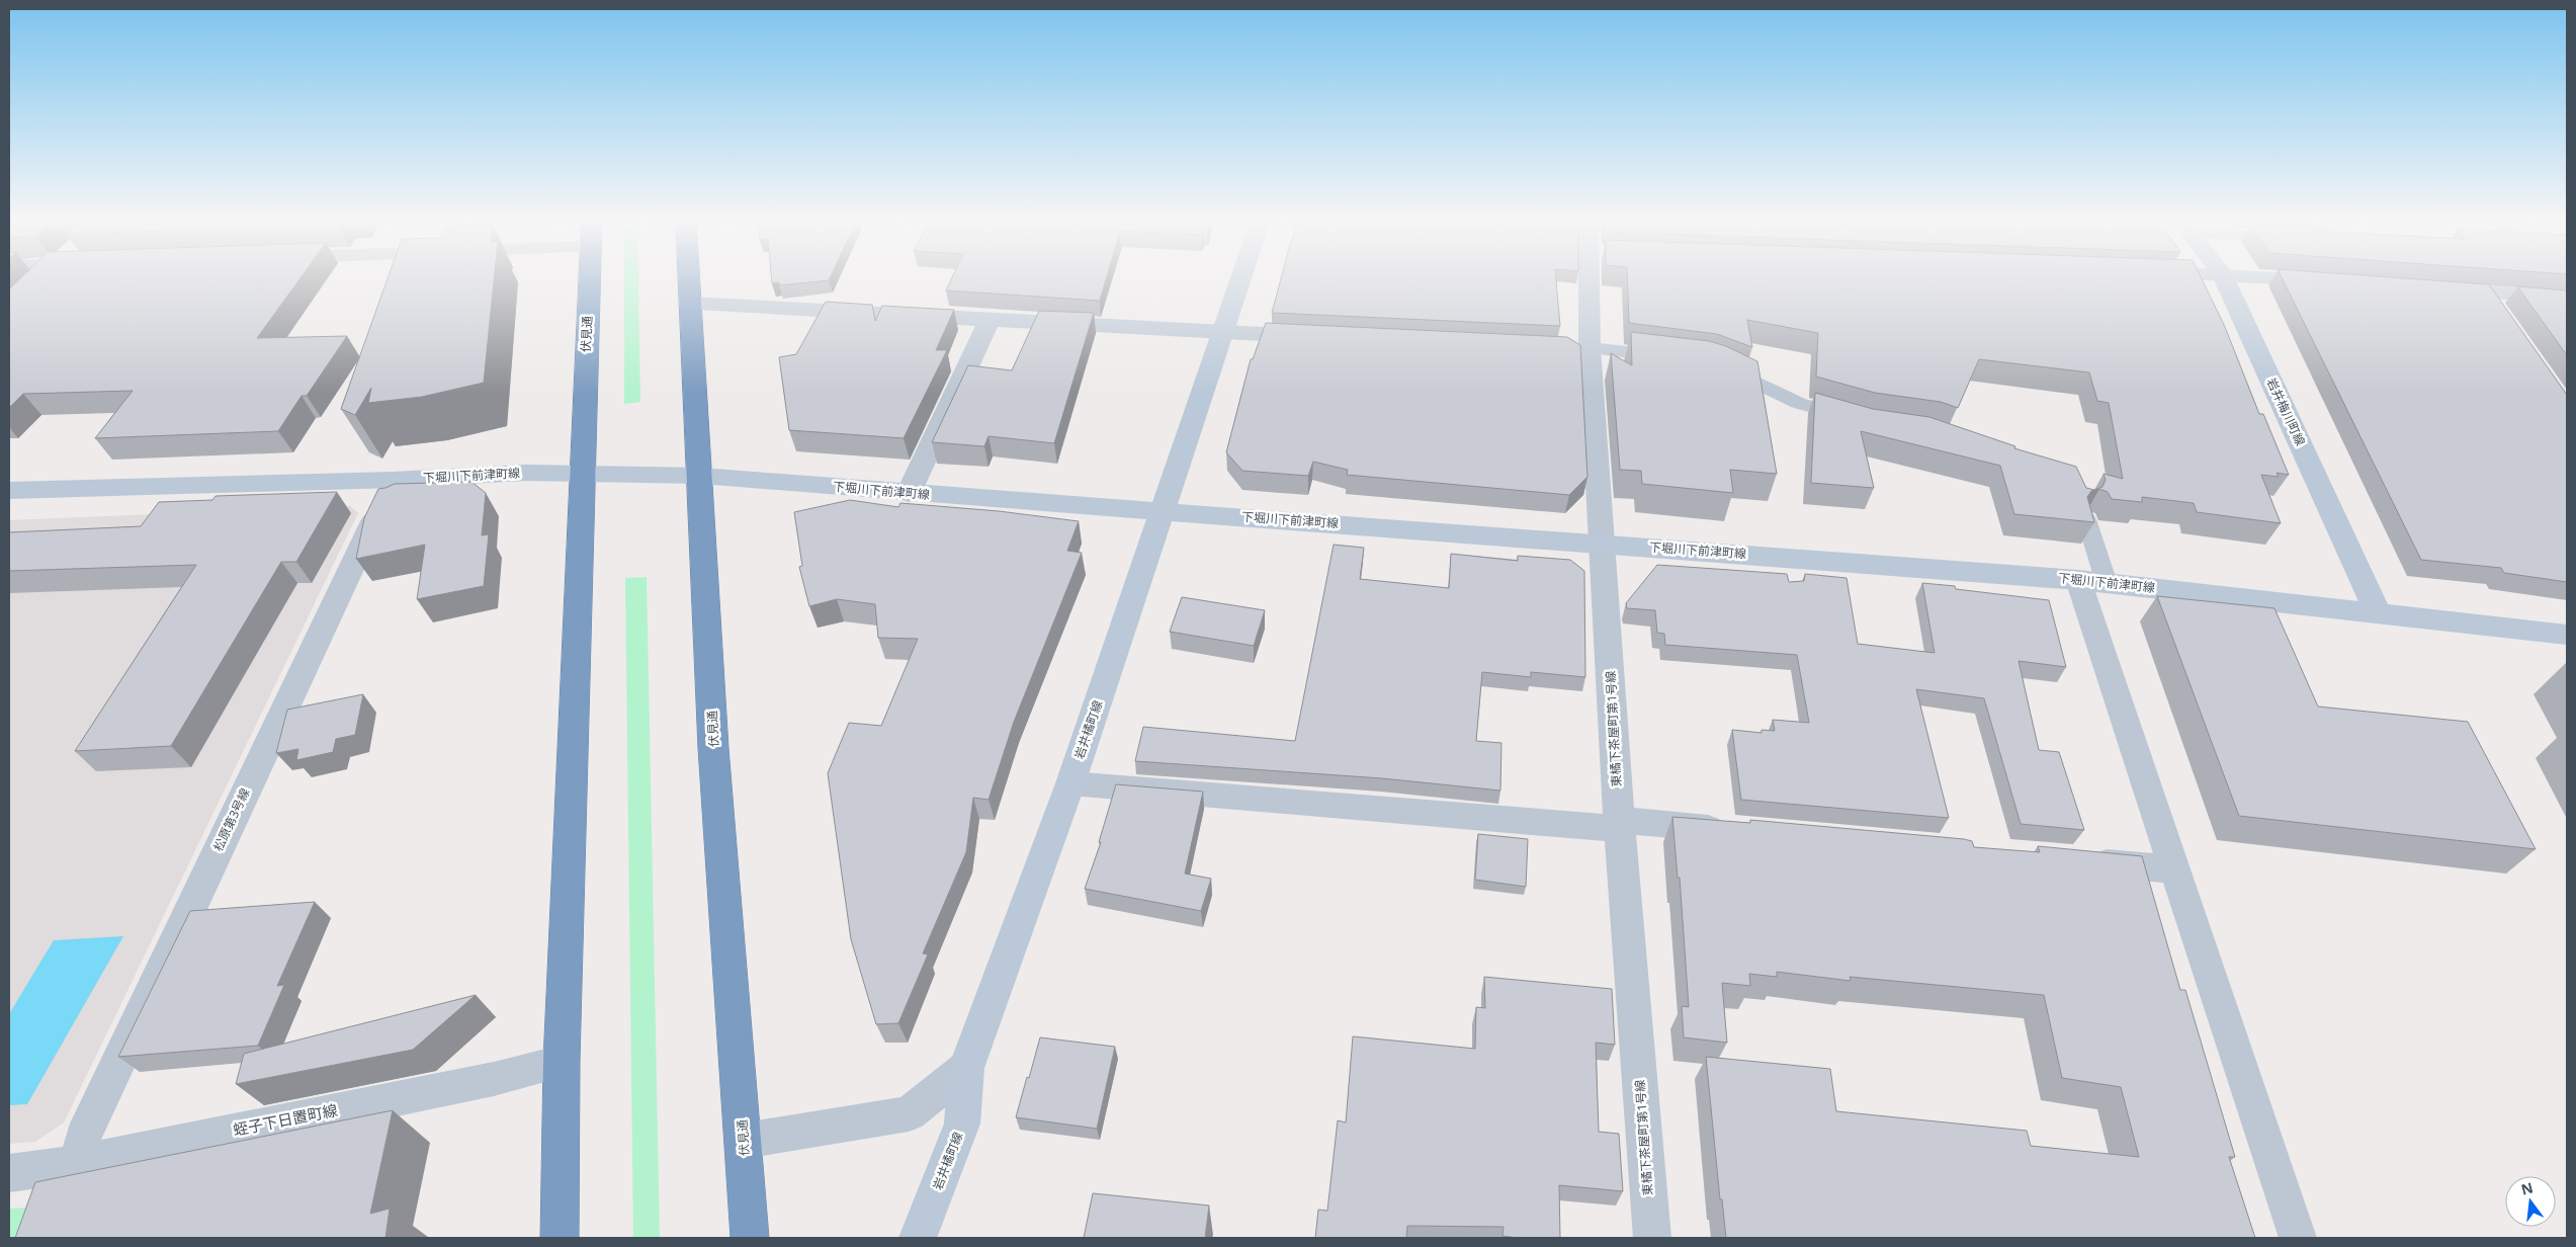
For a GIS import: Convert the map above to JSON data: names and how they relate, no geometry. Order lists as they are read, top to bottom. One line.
{"streets":{"highway":["伏見通"],"street":["岩井梅川町線","下堀川下前津町線","東橘下茶屋町第1号線","岩井橘町線","松原第3号線","蛭子下日置町線"]},"crossings":[["伏見通","下堀川下前津町線"],["伏見通","蛭子下日置町線"],["岩井梅川町線","下堀川下前津町線"],["下堀川下前津町線","東橘下茶屋町第1号線"],["下堀川下前津町線","岩井橘町線"],["下堀川下前津町線","松原第3号線"],["松原第3号線","蛭子下日置町線"]],"north":"top"}
